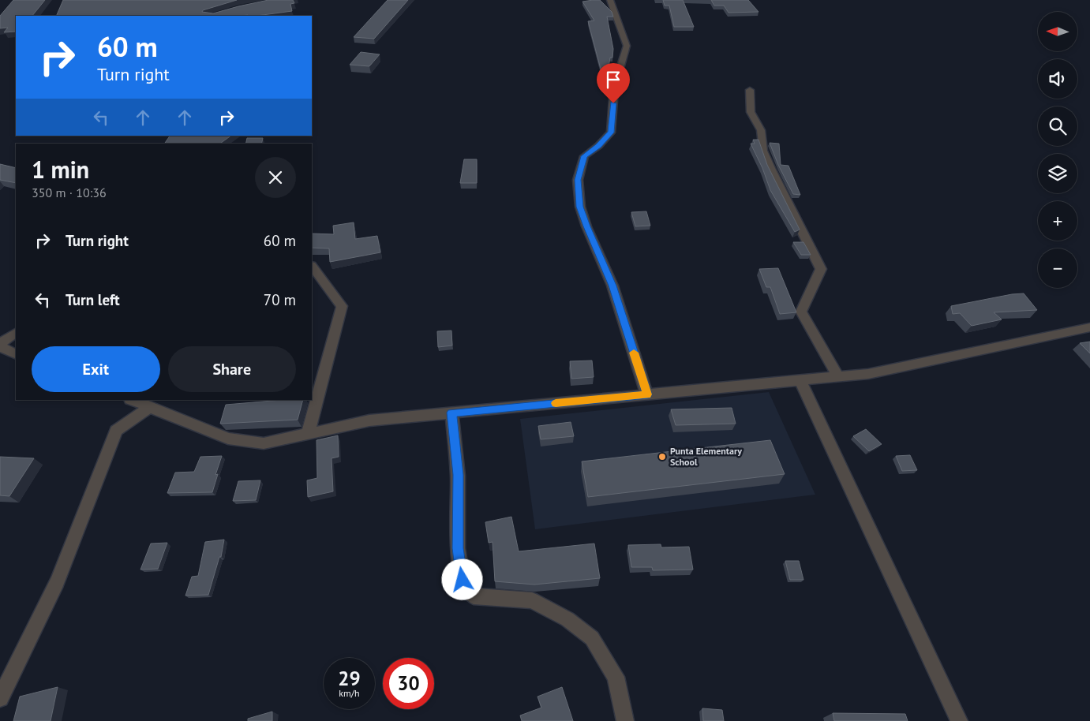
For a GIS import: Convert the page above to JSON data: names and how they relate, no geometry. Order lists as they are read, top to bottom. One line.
{"places":["Punta Elementary School"],"north":"left","page":{"map_buttons":["+","−"],"turn":["60 m","Turn right"],"heading":["1 min","350 m · 10:36"],"list":[{"name":"Turn right","value":"60 m"},{"name":"Turn left","value":"70 m"}],"buttons":["Exit","Share"],"speed":"29 km/h","limit":"30"}}
